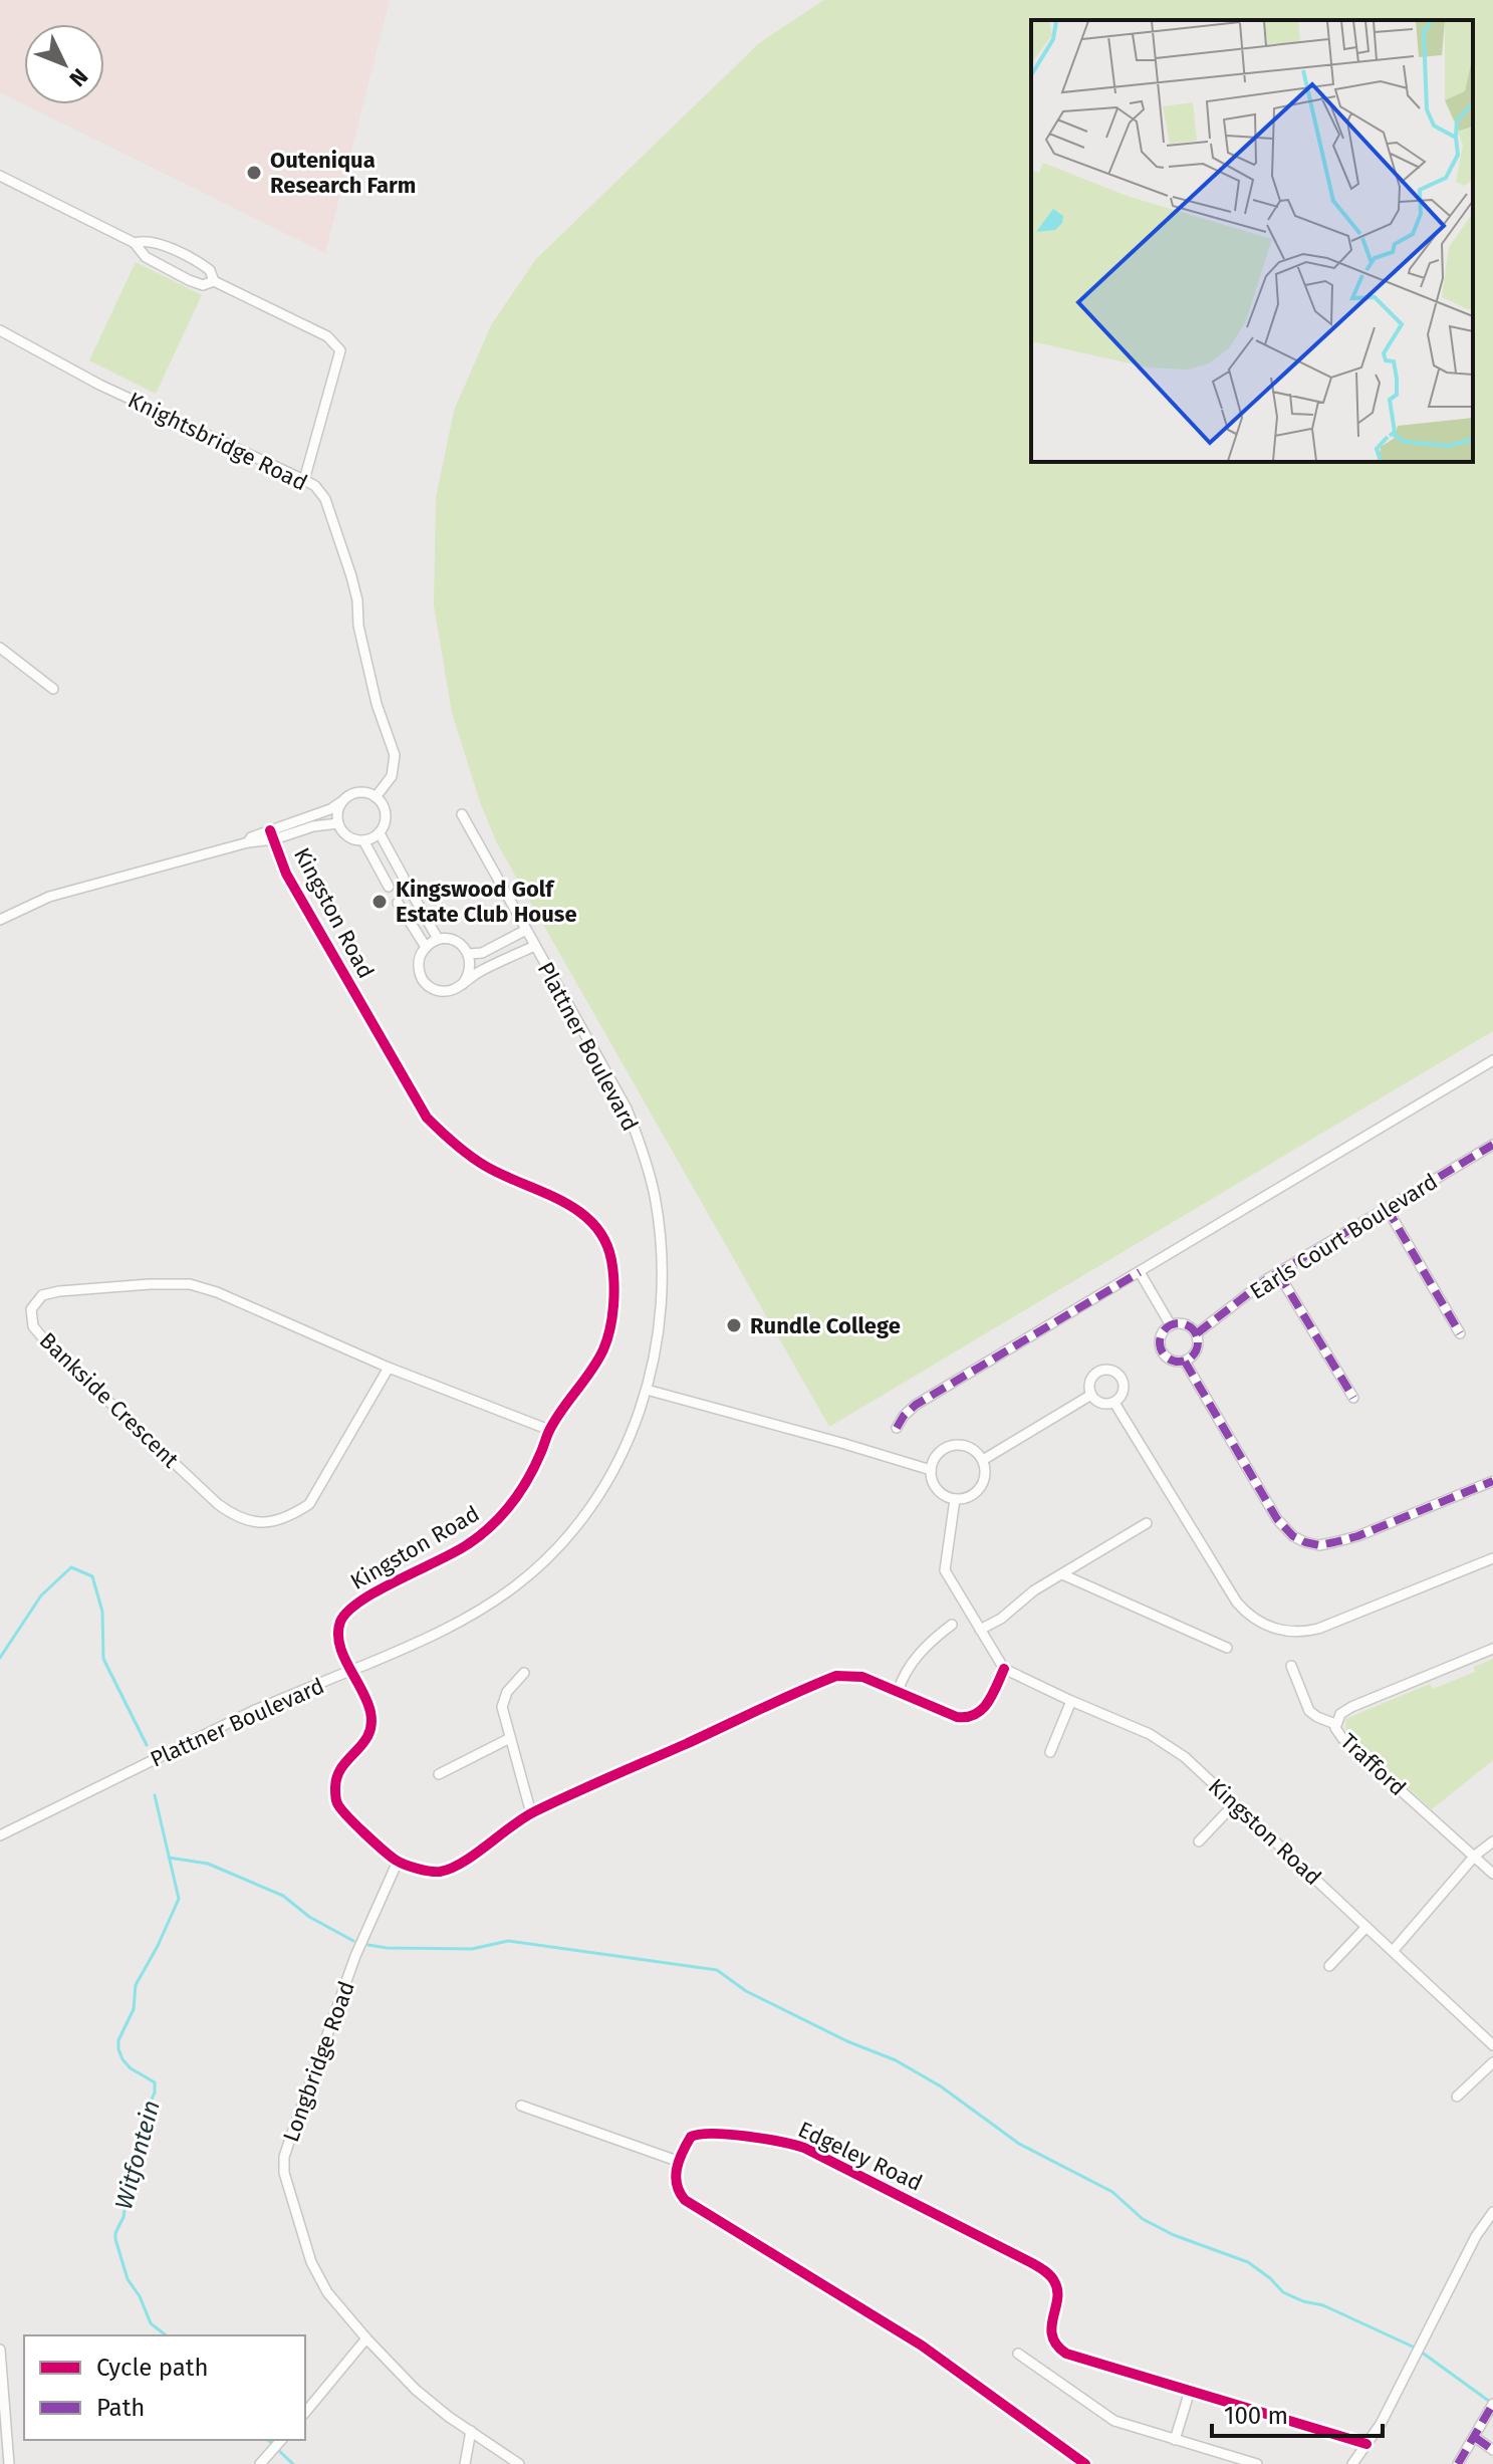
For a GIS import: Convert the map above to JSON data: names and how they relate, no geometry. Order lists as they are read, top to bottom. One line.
{"streets":{"street":["Knightsbridge Road","Kingston Road","Plattner Boulevard","Earls Court Boulevard","Bankside Crescent","Trafford","Longbridge Road","Edgeley Road"]},"crossings":[["Kingston Road","Bankside Crescent"],["Kingston Road","Longbridge Road"]],"water":["Witfontein"],"places":["Outeniqua Research Farm","Kingswood Golf Estate Club House","Rundle College"],"legend":["Cycle path","Path"],"scale_bar":"100 m","north":"bottom right"}
